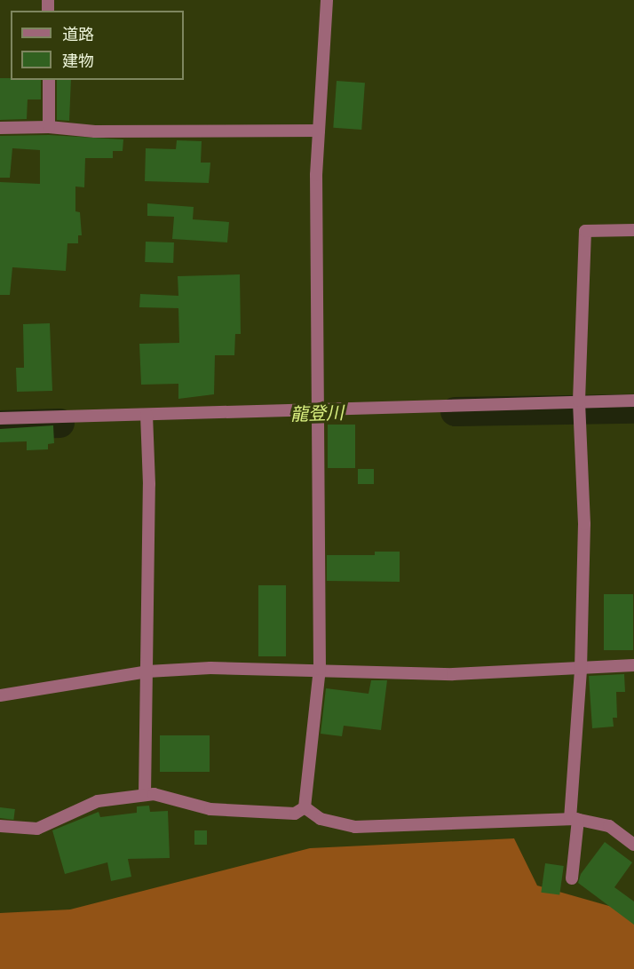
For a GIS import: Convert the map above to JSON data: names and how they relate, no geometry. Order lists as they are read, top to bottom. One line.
{"water":["龍登川"],"legend":["道路","建物"]}
